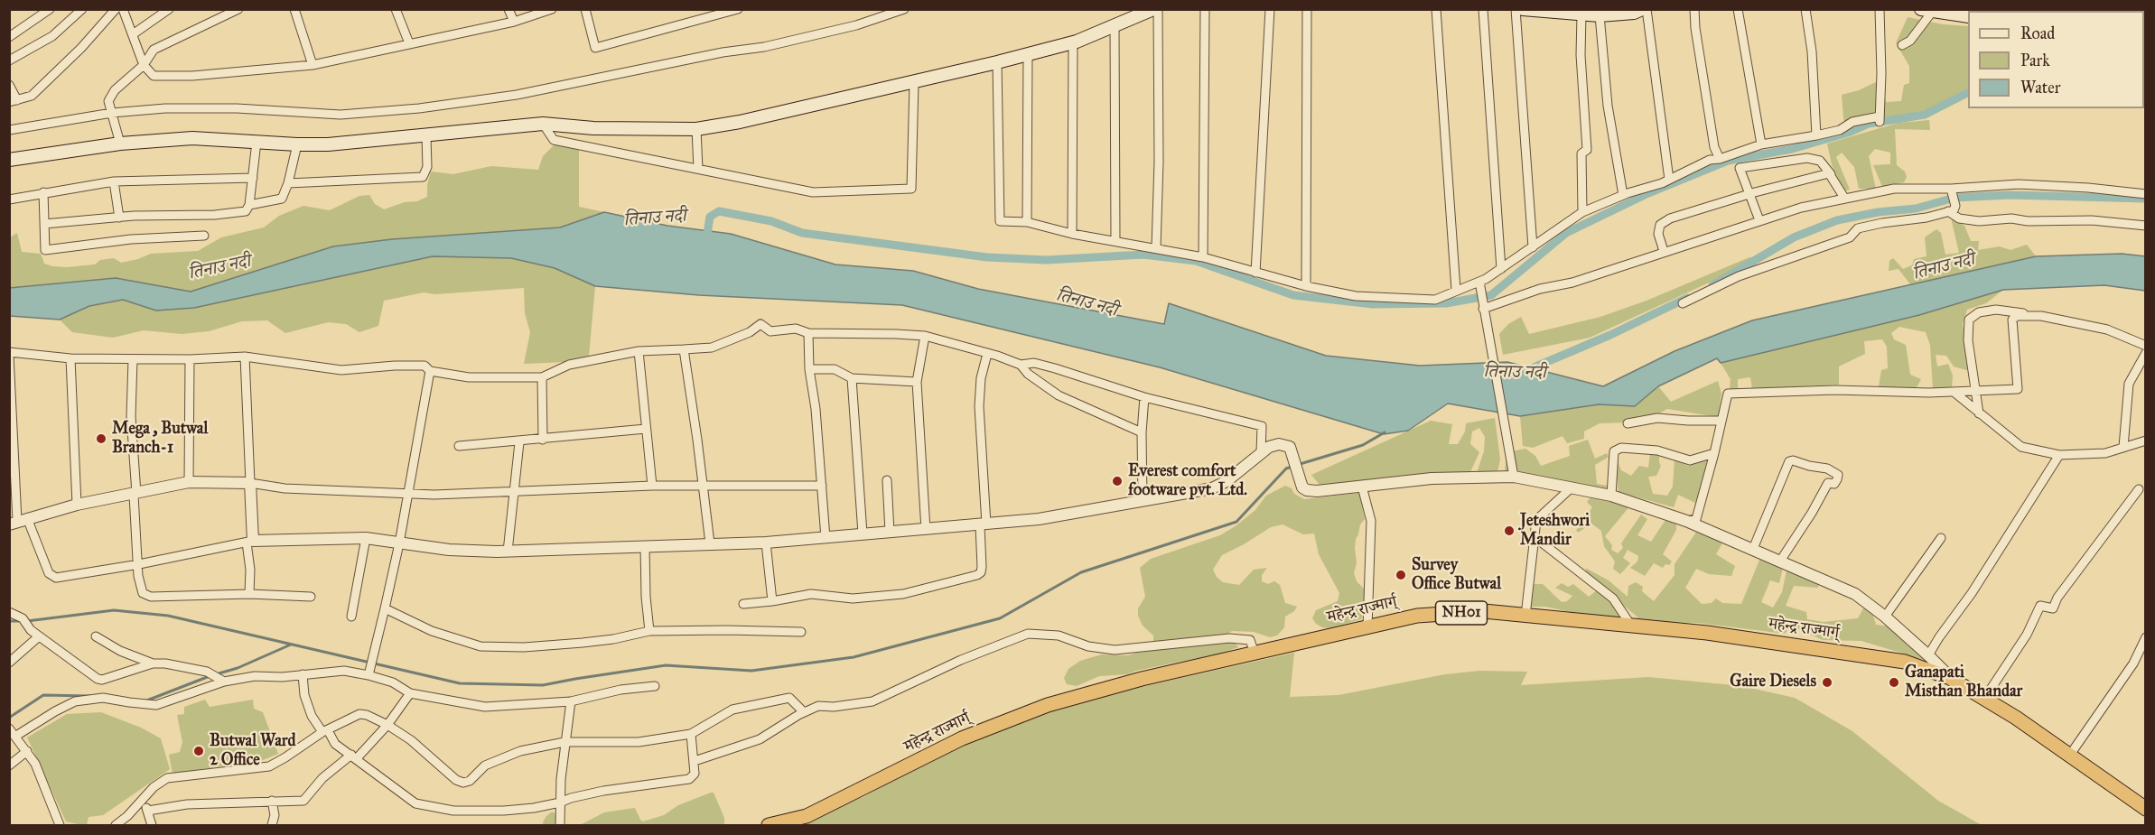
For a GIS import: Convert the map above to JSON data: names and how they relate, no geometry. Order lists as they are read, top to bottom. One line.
{"streets":{"highway":["महेन्द्र राज्मार्ग्","NH01"]},"water":["तिनाउ नदी"],"places":["Mega , Butwal Branch-1","Everest comfort footware pvt. Ltd.","Jeteshwori Mandir","Survey Office Butwal","Gaire Diesels","Ganapati Misthan Bhandar","Butwal Ward 2 Office"],"legend":["Road","Park","Water"]}
